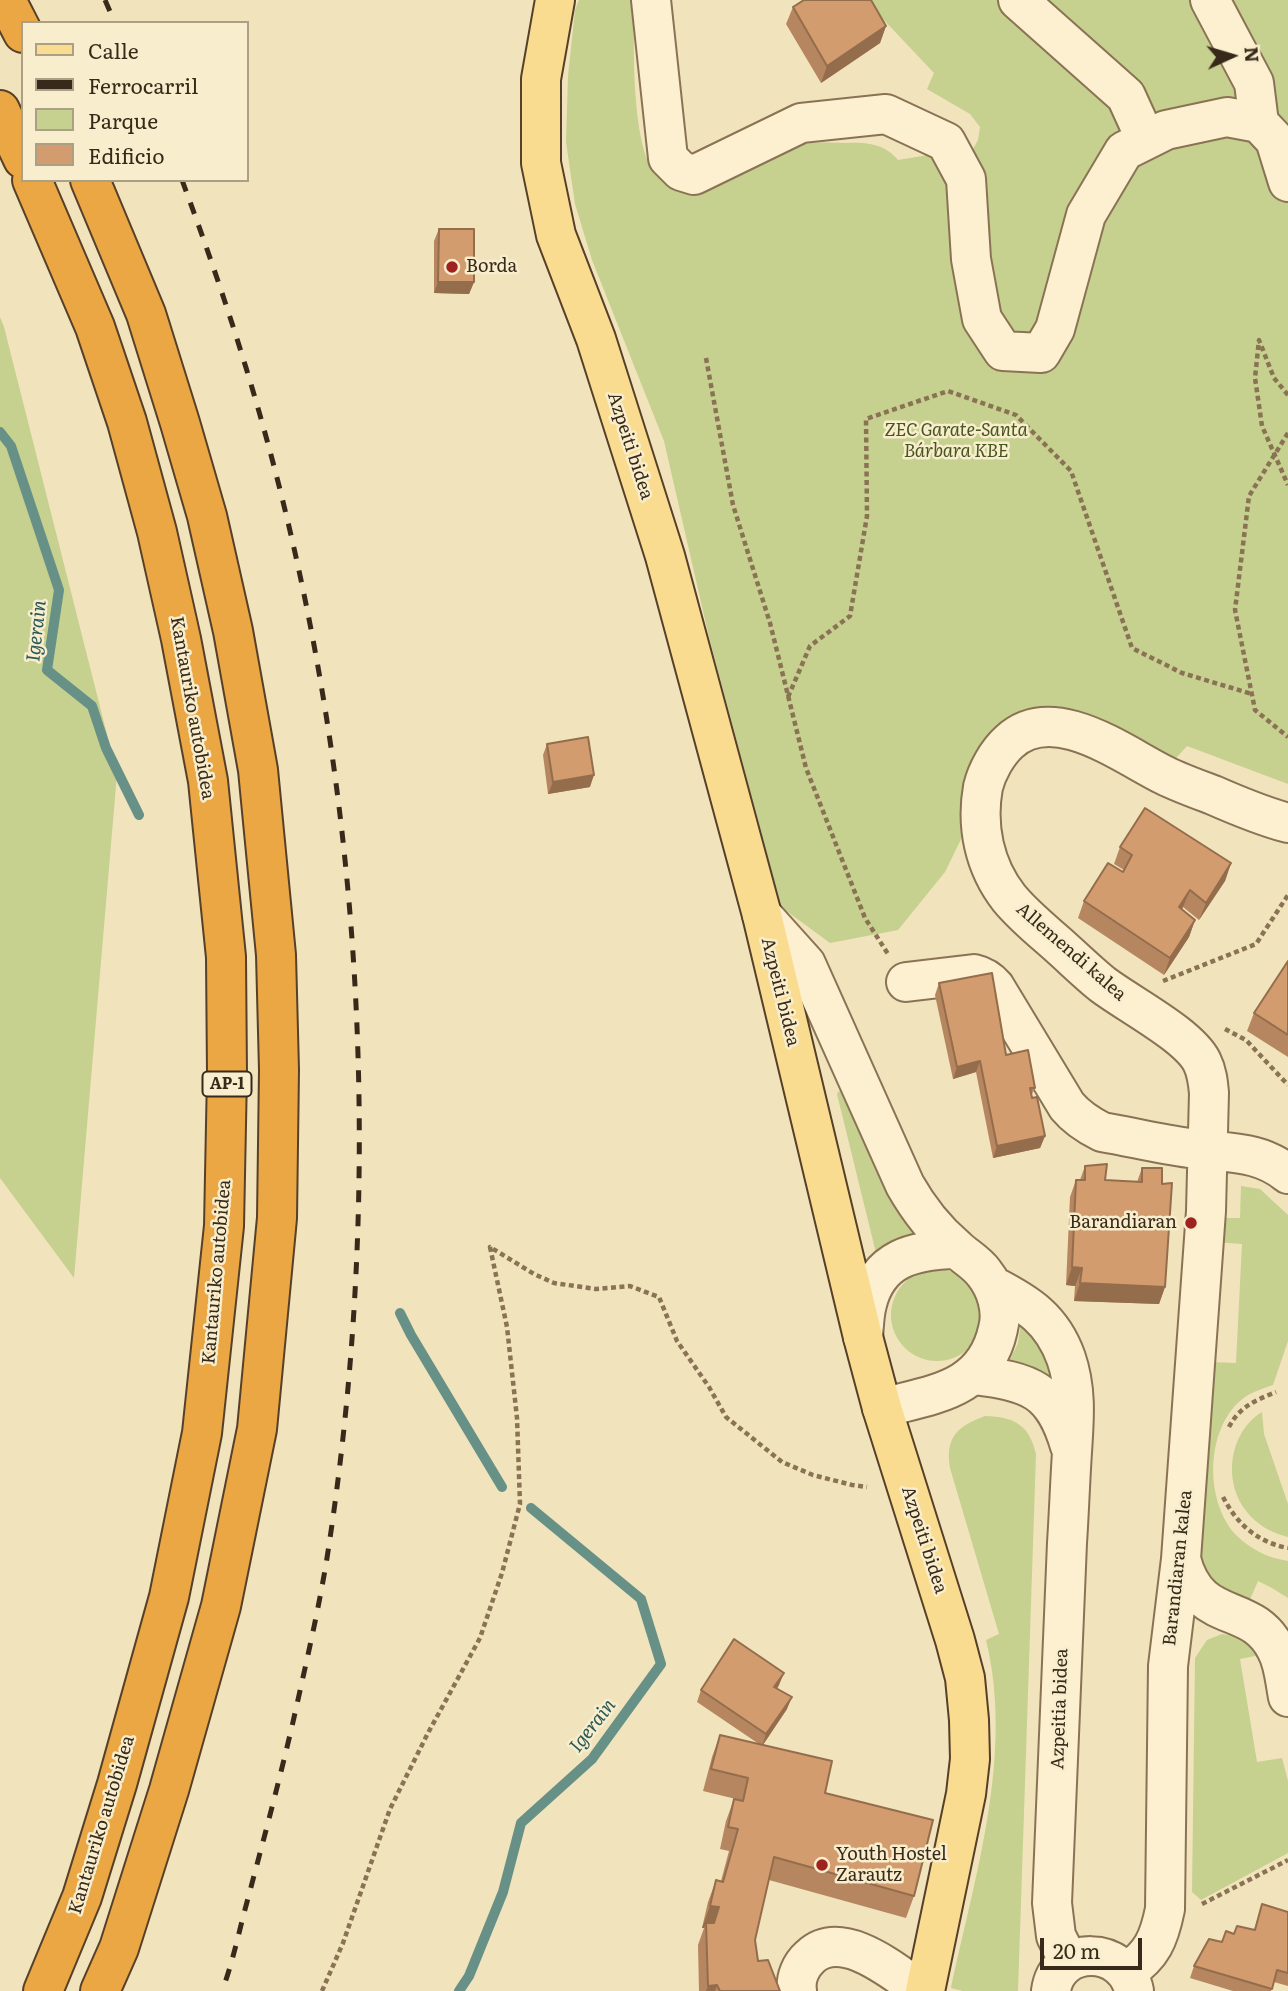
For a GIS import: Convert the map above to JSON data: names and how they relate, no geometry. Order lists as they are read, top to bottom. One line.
{"streets":{"highway":["Kantauriko autobidea","AP-1"],"main road":["Azpeiti bidea"],"street":["Allemendi kalea","Barandiaran kalea","Azpeitia bidea"]},"crossings":[["Azpeiti bidea","Azpeitia bidea"],["Allemendi kalea","Barandiaran kalea"]],"water":["Igerain"],"parks":["ZEC Garate-Santa Bárbara KBE"],"places":["Borda","Barandiaran","Youth Hostel Zarautz"],"legend":["Calle","Ferrocarril","Parque","Edificio"],"scale_bar":"20 m","north":"right"}
